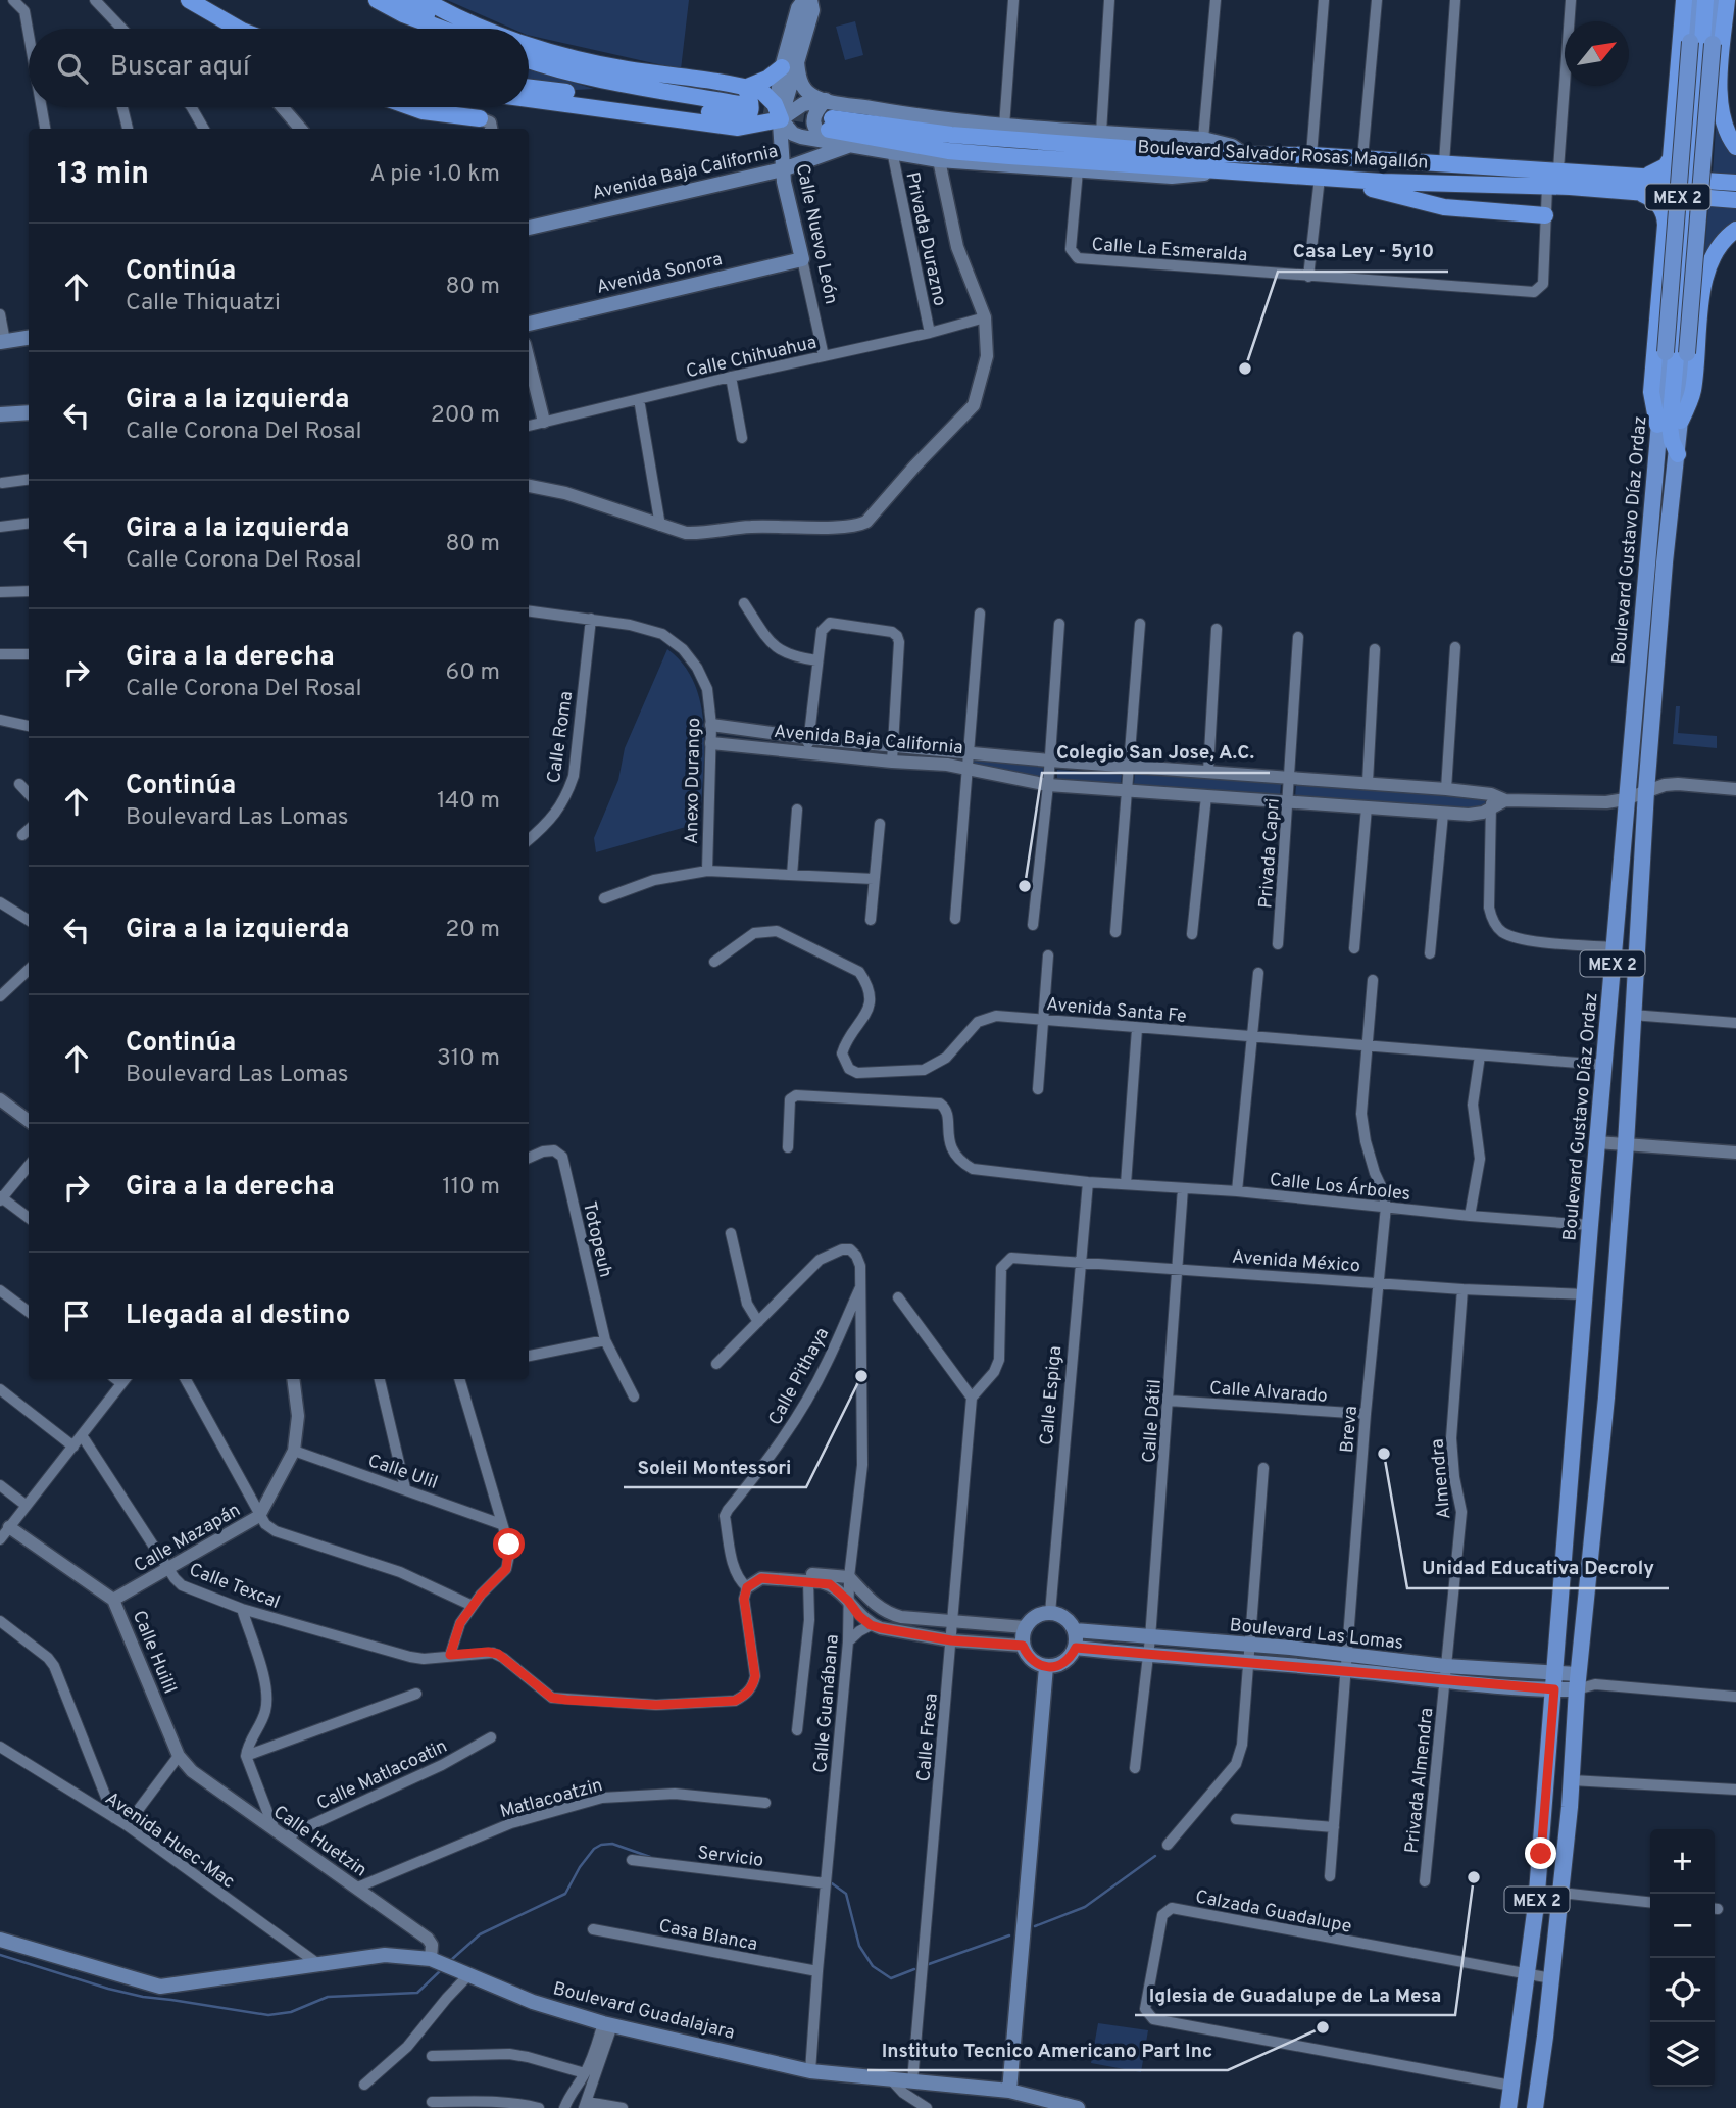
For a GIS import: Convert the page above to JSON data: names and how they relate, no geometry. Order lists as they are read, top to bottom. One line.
{"streets":{"highway":["Boulevard Salvador Rosas Magallón"],"main road":["Avenida Baja California","MEX 2","Calle Nuevo León","Avenida Sonora","Boulevard Gustavo Díaz Ordaz","Boulevard Las Lomas","Boulevard Guadalajara"],"street":["Privada Durazno","Calle La Esmeralda","Calle Chihuahua","Calle Roma","Anexo Durango","Privada Capri","Avenida Santa Fe","Calle Los Árboles","Totopeuh","Avenida México","Calle Pithaya","Calle Alvarado","Calle Espiga","Calle Dátil","Breva","Calle Ulil","Almendra","Calle Mazapán","Calle Texcal","Calle Huilil","Calle Guanábana","Calle Fresa","Calle Matlacoatin","Privada Almendra","Matlacoatzin","Avenida Huec-Mac","Calle Huetzin","Servicio","Calzada Guadalupe","Casa Blanca"]},"crossings":[["Avenida Baja California","Calle Nuevo León"],["Avenida Baja California","Boulevard Gustavo Díaz Ordaz"],["Avenida Baja California","Anexo Durango"],["Avenida Baja California","Privada Capri"],["Calle Nuevo León","Avenida Sonora"],["Calle Nuevo León","Calle Chihuahua"],["Privada Durazno","Calle Chihuahua"],["Boulevard Gustavo Díaz Ordaz","Avenida Santa Fe"],["Boulevard Gustavo Díaz Ordaz","Calle Los Árboles"],["Boulevard Gustavo Díaz Ordaz","Avenida México"],["Boulevard Gustavo Díaz Ordaz","Boulevard Las Lomas"],["Boulevard Gustavo Díaz Ordaz","Calzada Guadalupe"],["Calle Roma","Anexo Durango"],["Calle Los Árboles","Calle Espiga"],["Calle Los Árboles","Calle Dátil"],["Calle Los Árboles","Breva"],["Avenida México","Calle Espiga"],["Avenida México","Calle Dátil"],["Avenida México","Breva"],["Avenida México","Almendra"],["Avenida México","Calle Fresa"],["Calle Pithaya","Calle Texcal"],["Calle Pithaya","Calle Guanábana"],["Calle Alvarado","Calle Dátil"],["Calle Alvarado","Breva"],["Calle Espiga","Boulevard Las Lomas"],["Calle Dátil","Boulevard Las Lomas"],["Breva","Boulevard Las Lomas"],["Calle Ulil","Calle Mazapán"],["Almendra","Boulevard Las Lomas"],["Almendra","Privada Almendra"],["Calle Mazapán","Calle Texcal"],["Calle Mazapán","Calle Huilil"],["Boulevard Las Lomas","Privada Almendra"],["Calle Huilil","Calle Huetzin"],["Calle Guanábana","Servicio"],["Calle Guanábana","Casa Blanca"],["Calle Guanábana","Boulevard Guadalajara"],["Calle Fresa","Boulevard Guadalajara"],["Calle Matlacoatin","Calle Huetzin"],["Matlacoatzin","Calle Huetzin"],["Avenida Huec-Mac","Boulevard Guadalajara"],["Calle Huetzin","Boulevard Guadalajara"]],"places":["Casa Ley - 5y10","Colegio San Jose, A.C.","Soleil Montessori","Unidad Educativa Decroly","Iglesia de Guadalupe de La Mesa","Instituto Tecnico Americano Part Inc"],"north":"top right","page":{"search":"Buscar aquí","heading":["13 min","A pie · 1.0 km"],"list":[["Continúa","Calle Thiquatzi","80 m"],["Gira a la izquierda","Calle Corona Del Rosal","200 m"],["Gira a la izquierda","Calle Corona Del Rosal","80 m"],["Gira a la derecha","Calle Corona Del Rosal","60 m"],["Continúa","Boulevard Las Lomas","140 m"],["Gira a la izquierda","20 m"],["Continúa","Boulevard Las Lomas","310 m"],["Gira a la derecha","110 m"],"Llegada al destino"],"map_buttons":["+","−"]}}
